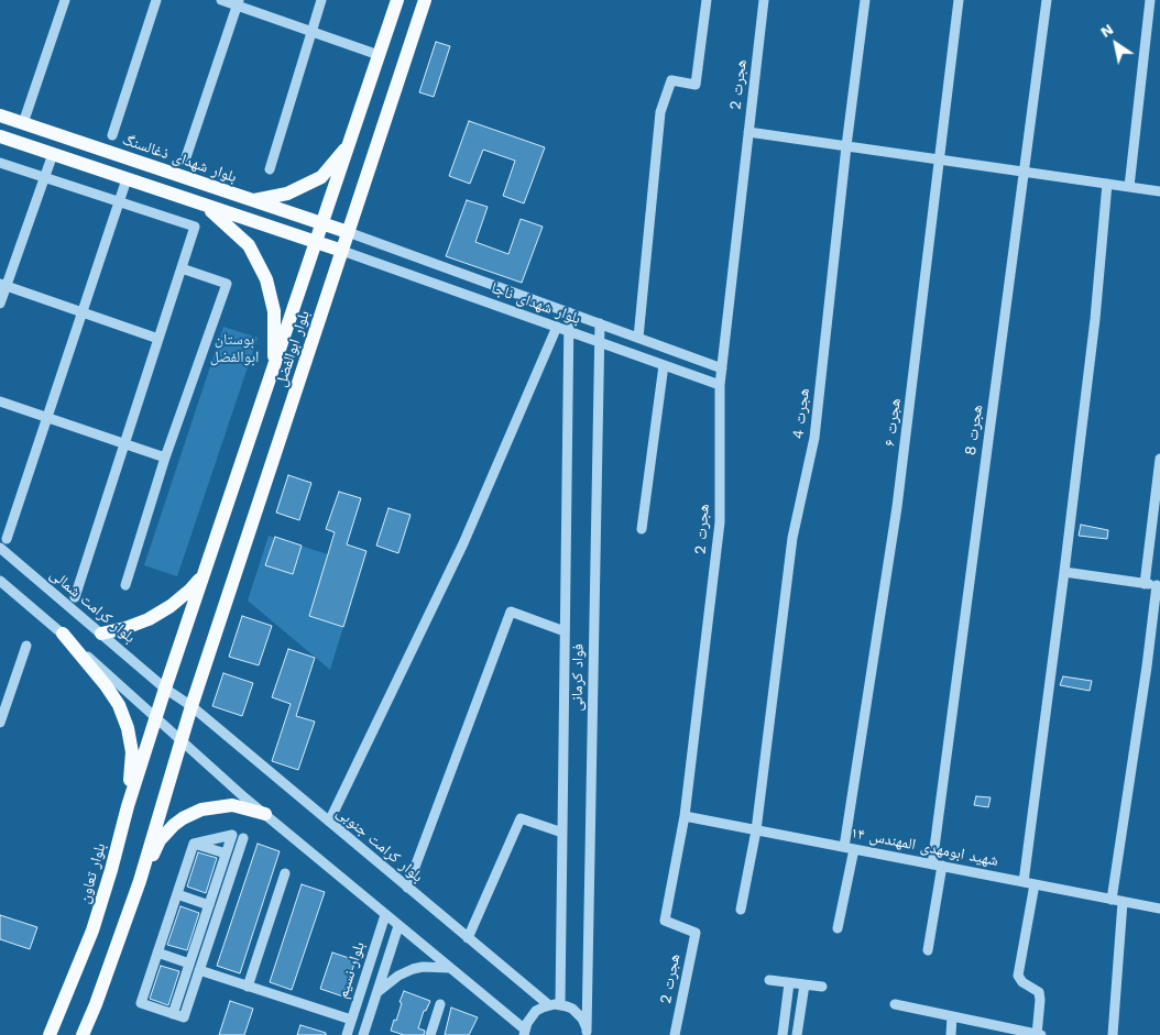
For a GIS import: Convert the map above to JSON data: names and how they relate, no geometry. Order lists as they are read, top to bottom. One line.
{"streets":{"main road":["بلوار شهدای ذغالسنگ","بلوار ابوالفضل","بلوار تعاون"],"street":["هجرت 2","بلوار شهدای ناجا","هجرت 4","هجرت ۶","هجرت 8","بلوار کرامت شمالی","فواد کرمانی","بلوار کرامت جنوبی","شهید ابومهدی المهندس ۱۴","بلوار نسیم"]},"crossings":[["هجرت 2","بلوار شهدای ناجا"],["هجرت 2","شهید ابومهدی المهندس ۱۴"],["بلوار شهدای ذغالسنگ","بلوار شهدای ناجا"],["بلوار شهدای ذغالسنگ","بلوار ابوالفضل"],["بلوار شهدای ناجا","بلوار ابوالفضل"],["بلوار شهدای ناجا","فواد کرمانی"],["بلوار ابوالفضل","بلوار کرامت شمالی"],["بلوار ابوالفضل","بلوار کرامت جنوبی"],["بلوار ابوالفضل","بلوار تعاون"],["هجرت 4","شهید ابومهدی المهندس ۱۴"],["هجرت ۶","شهید ابومهدی المهندس ۱۴"],["هجرت 8","شهید ابومهدی المهندس ۱۴"],["بلوار کرامت شمالی","بلوار کرامت جنوبی"]],"parks":["بوستان ابوالفضل"],"north":"top left"}
